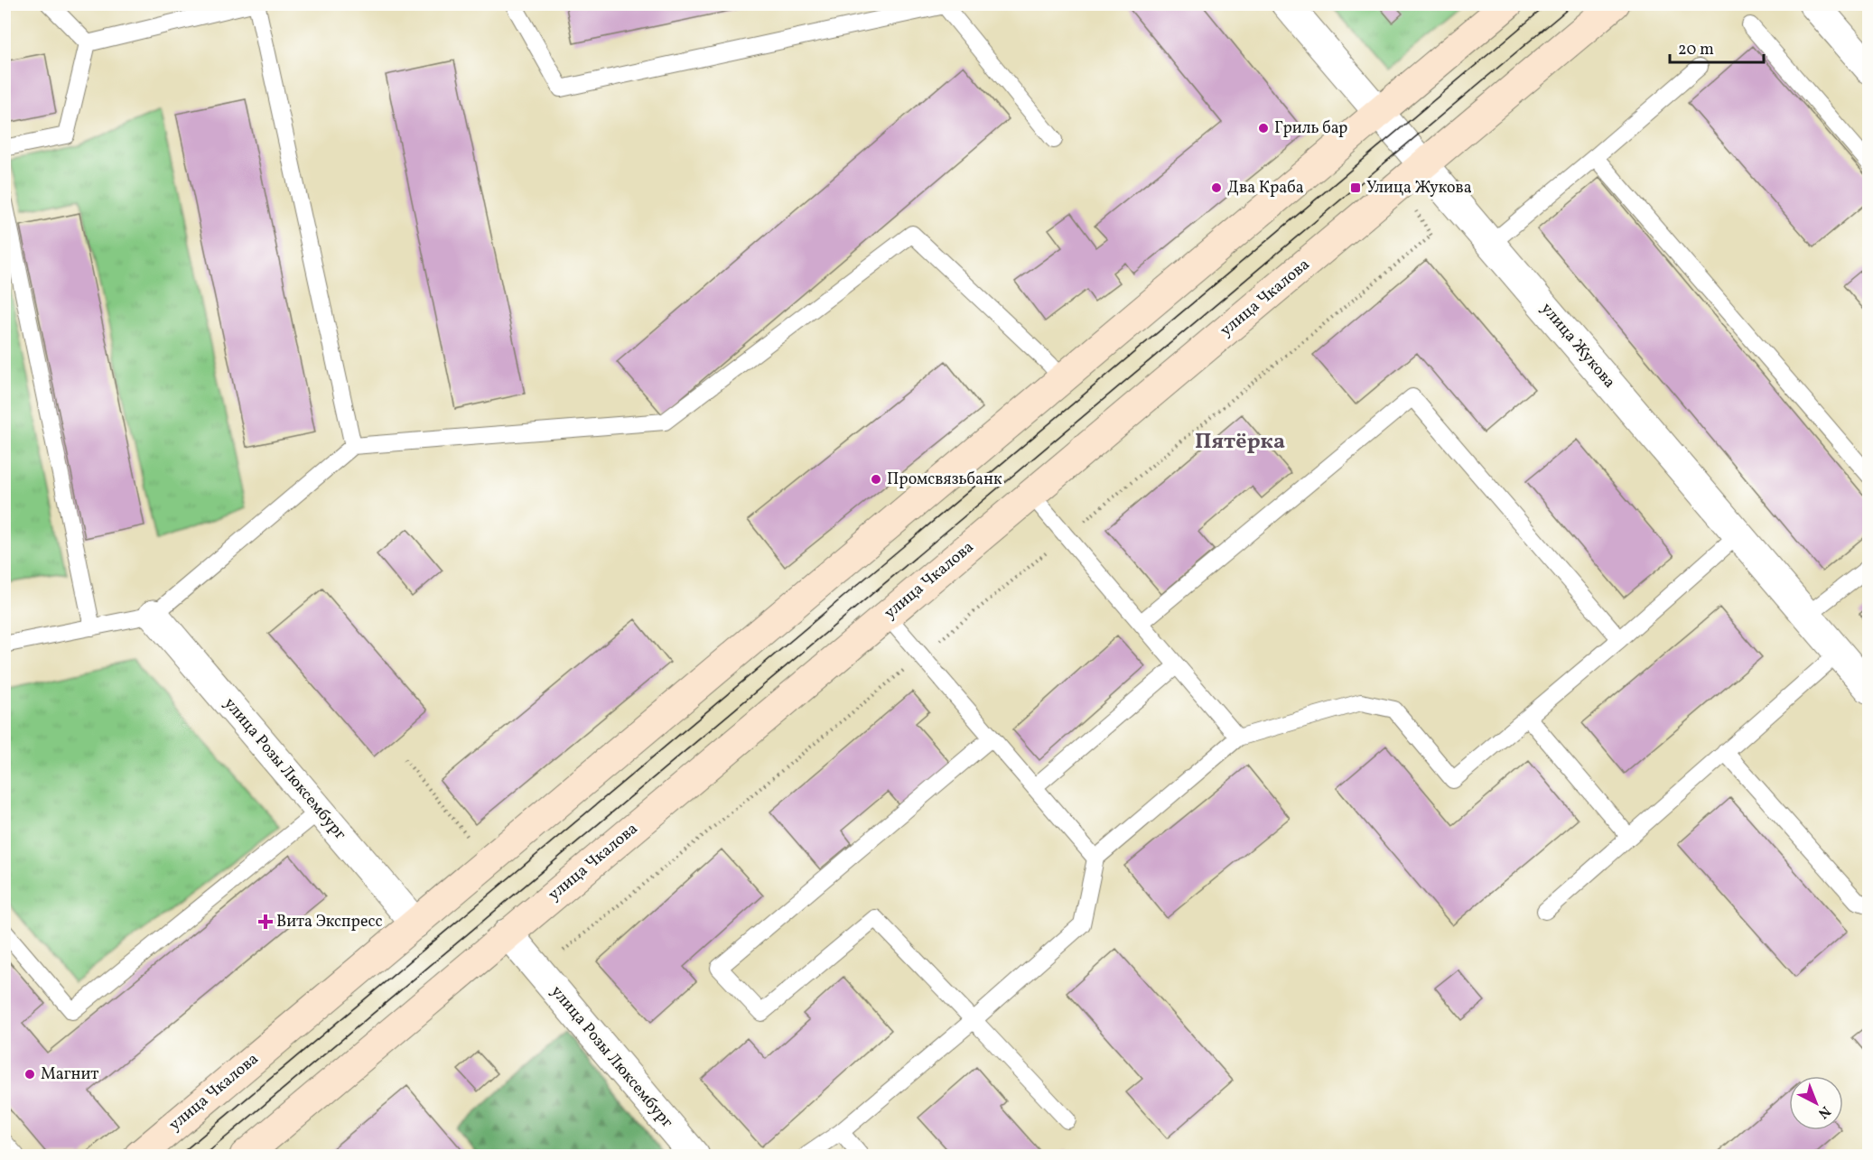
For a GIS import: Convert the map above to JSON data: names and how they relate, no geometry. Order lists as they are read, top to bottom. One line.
{"streets":{"main road":["улица Чкалова"],"street":["улица Жукова","улица Розы Люксембург"]},"crossings":[["улица Чкалова","улица Жукова"],["улица Чкалова","улица Розы Люксембург"]],"districts":["Пятёрка"],"places":{"other":["Гриль бар","Два Краба","Промсвязьбанк","Магнит"],"transit":["Улица Жукова"],"health":["Вита Экспресс"]},"scale_bar":"20 m","north":"bottom right"}
